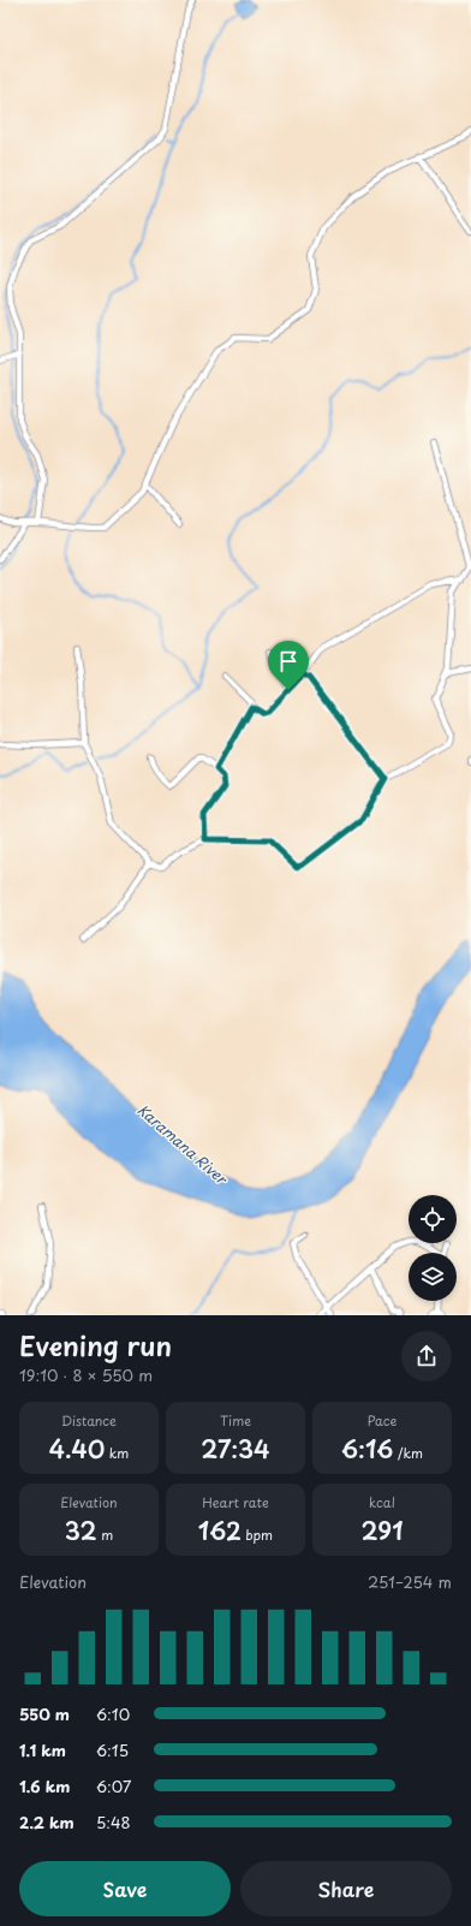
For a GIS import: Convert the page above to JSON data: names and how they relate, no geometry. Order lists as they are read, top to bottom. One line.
{"water":["Karamana River"],"page":{"heading":["Evening run","19:10 · 8 × 550 m"],"stats":[["Distance","4.40 km"],["Time","27:34"],["Pace","6:16 /km"],["Elevation","32 m"],["Heart rate","162 bpm"],["kcal","291"]],"chart":["Elevation","251–254 m"],"list":[{"name":"550 m","note":"6:10"},{"name":"1.1 km","note":"6:15"},{"name":"1.6 km","note":"6:07"},{"name":"2.2 km","note":"5:48"}],"buttons":["Save","Share"]}}
